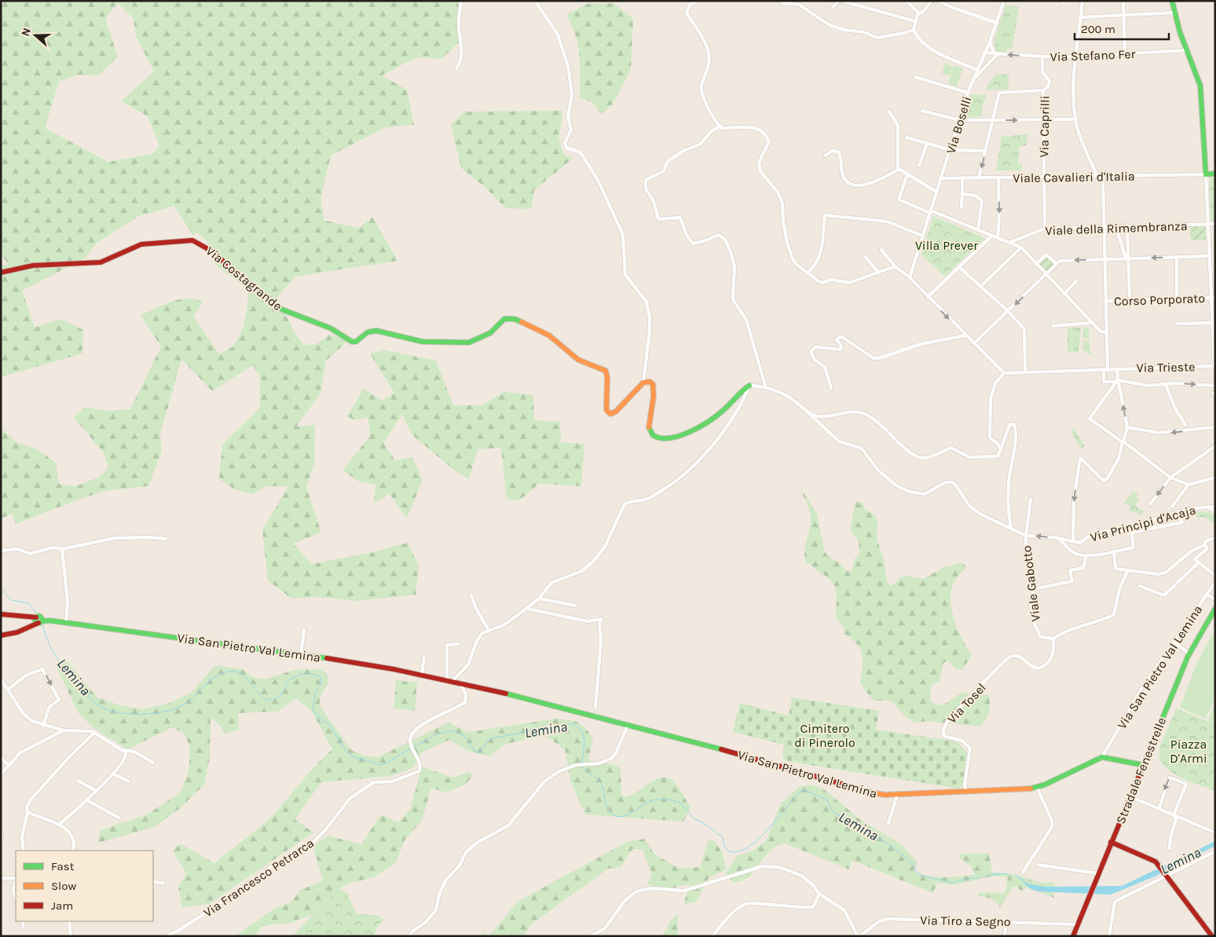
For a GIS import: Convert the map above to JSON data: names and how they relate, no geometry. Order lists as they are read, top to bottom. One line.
{"streets":{"street":["Via Stefano Fer","Via Boselli","Via Caprilli","Viale Cavalieri d'Italia","Viale della Rimembranza","Via Costagrande","Corso Porporato","Via Trieste","Via Principi d'Acaja","Viale Gabotto","Via San Pietro Val Lemina","Via Tosel","Stradale Fenestrelle","Via Francesco Petrarca","Via Tiro a Segno"]},"crossings":[["Via Stefano Fer","Via Boselli"],["Via Stefano Fer","Via Caprilli"],["Via Boselli","Viale Cavalieri d'Italia"],["Via Caprilli","Viale Cavalieri d'Italia"],["Via Caprilli","Viale della Rimembranza"],["Via Principi d'Acaja","Viale Gabotto"],["Viale Gabotto","Via Tosel"],["Via San Pietro Val Lemina","Via Tosel"],["Via San Pietro Val Lemina","Via Francesco Petrarca"],["Stradale Fenestrelle","Via Tiro a Segno"]],"water":["Lemina"],"parks":["Villa Prever","Cimitero di Pinerolo","Piazza D'Armi"],"legend":["Fast","Slow","Jam"],"scale_bar":"200 m","north":"left"}
